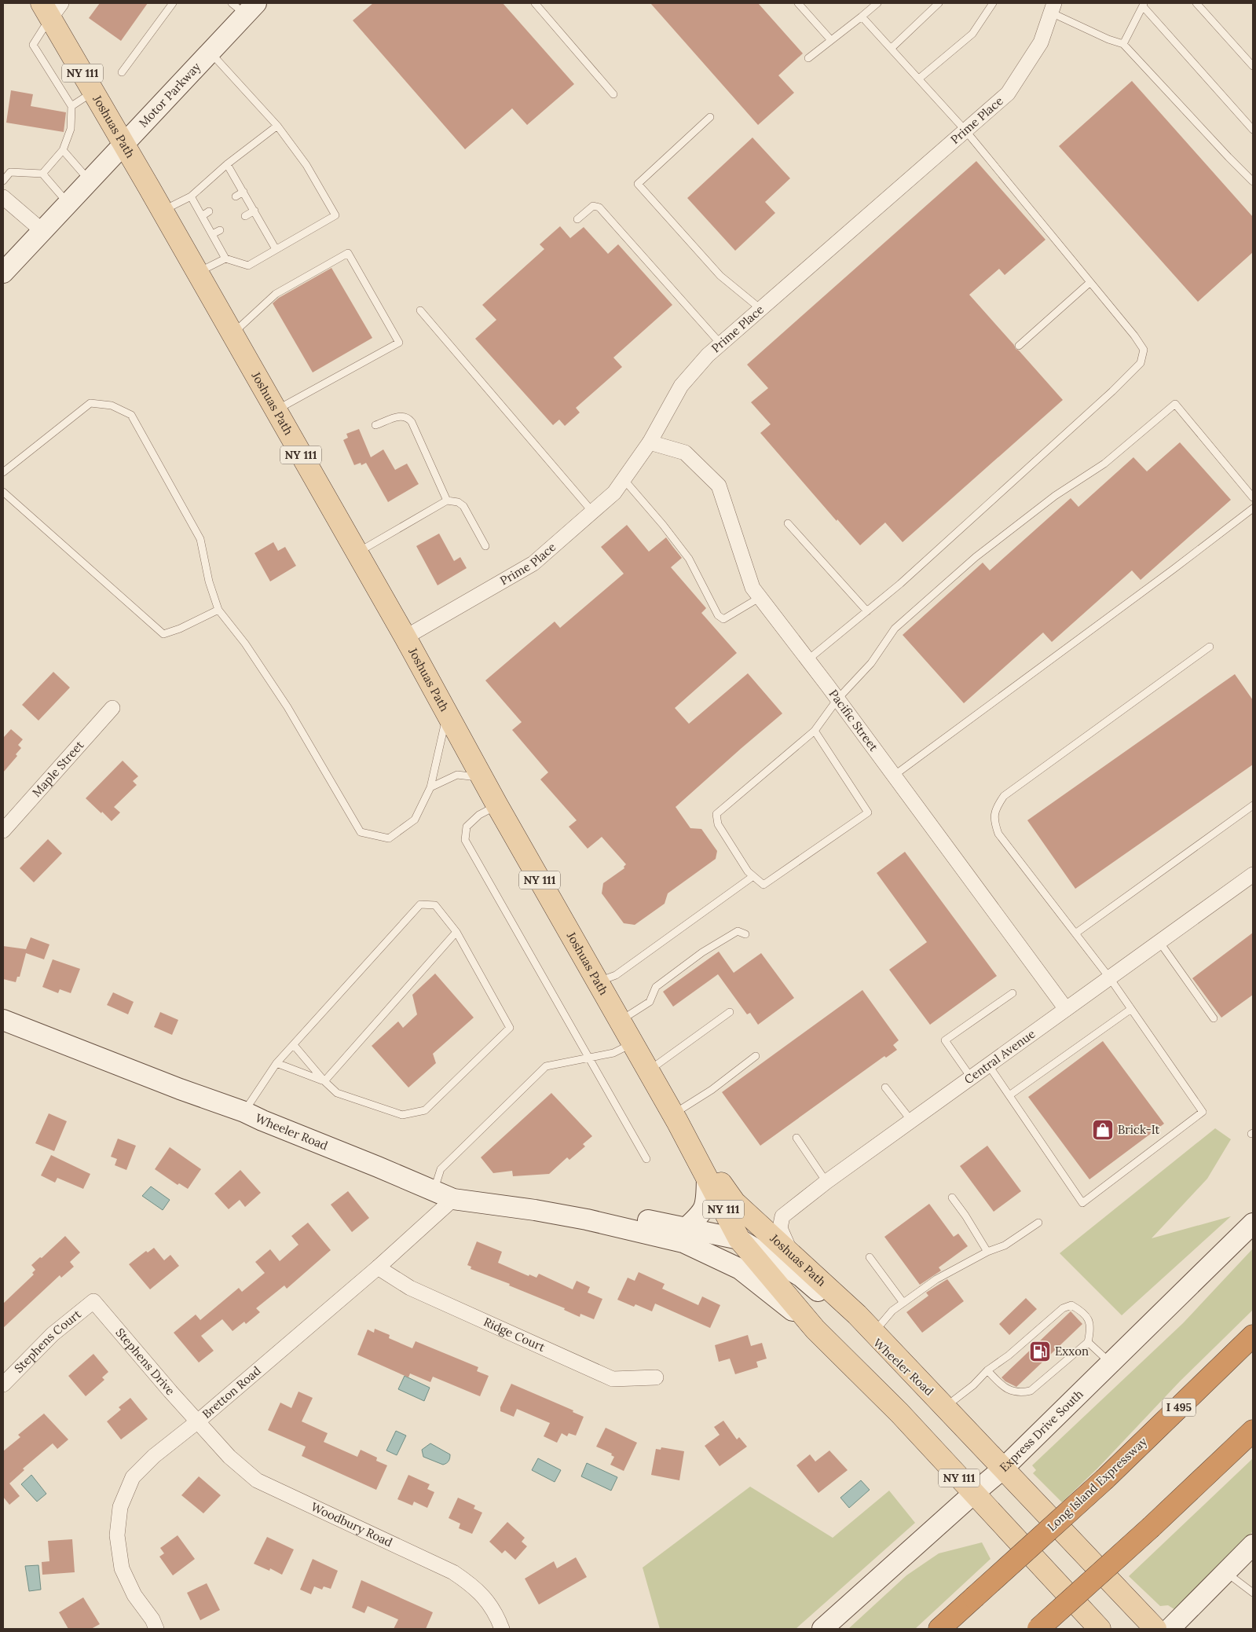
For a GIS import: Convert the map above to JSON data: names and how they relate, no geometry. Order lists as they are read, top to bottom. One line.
{"streets":{"highway":["I 495","Long Island Expressway"],"main road":["NY 111","Motor Parkway","Joshuas Path","Wheeler Road","Express Drive South"],"street":["Prime Place","Pacific Street","Maple Street","Central Avenue","Ridge Court","Stephens Court","Stephens Drive","Bretton Road","Woodbury Road"]},"crossings":[["Motor Parkway","Joshuas Path"],["Prime Place","Joshuas Path"],["Prime Place","Pacific Street"],["Joshuas Path","Central Avenue"],["Joshuas Path","Wheeler Road"],["Pacific Street","Central Avenue"],["Wheeler Road","Bretton Road"],["Wheeler Road","Express Drive South"],["Ridge Court","Bretton Road"],["Stephens Court","Stephens Drive"],["Stephens Drive","Bretton Road"],["Stephens Drive","Woodbury Road"],["Bretton Road","Woodbury Road"]],"places":{"shop":["Brick-It"],"fuel station":["Exxon"]}}
